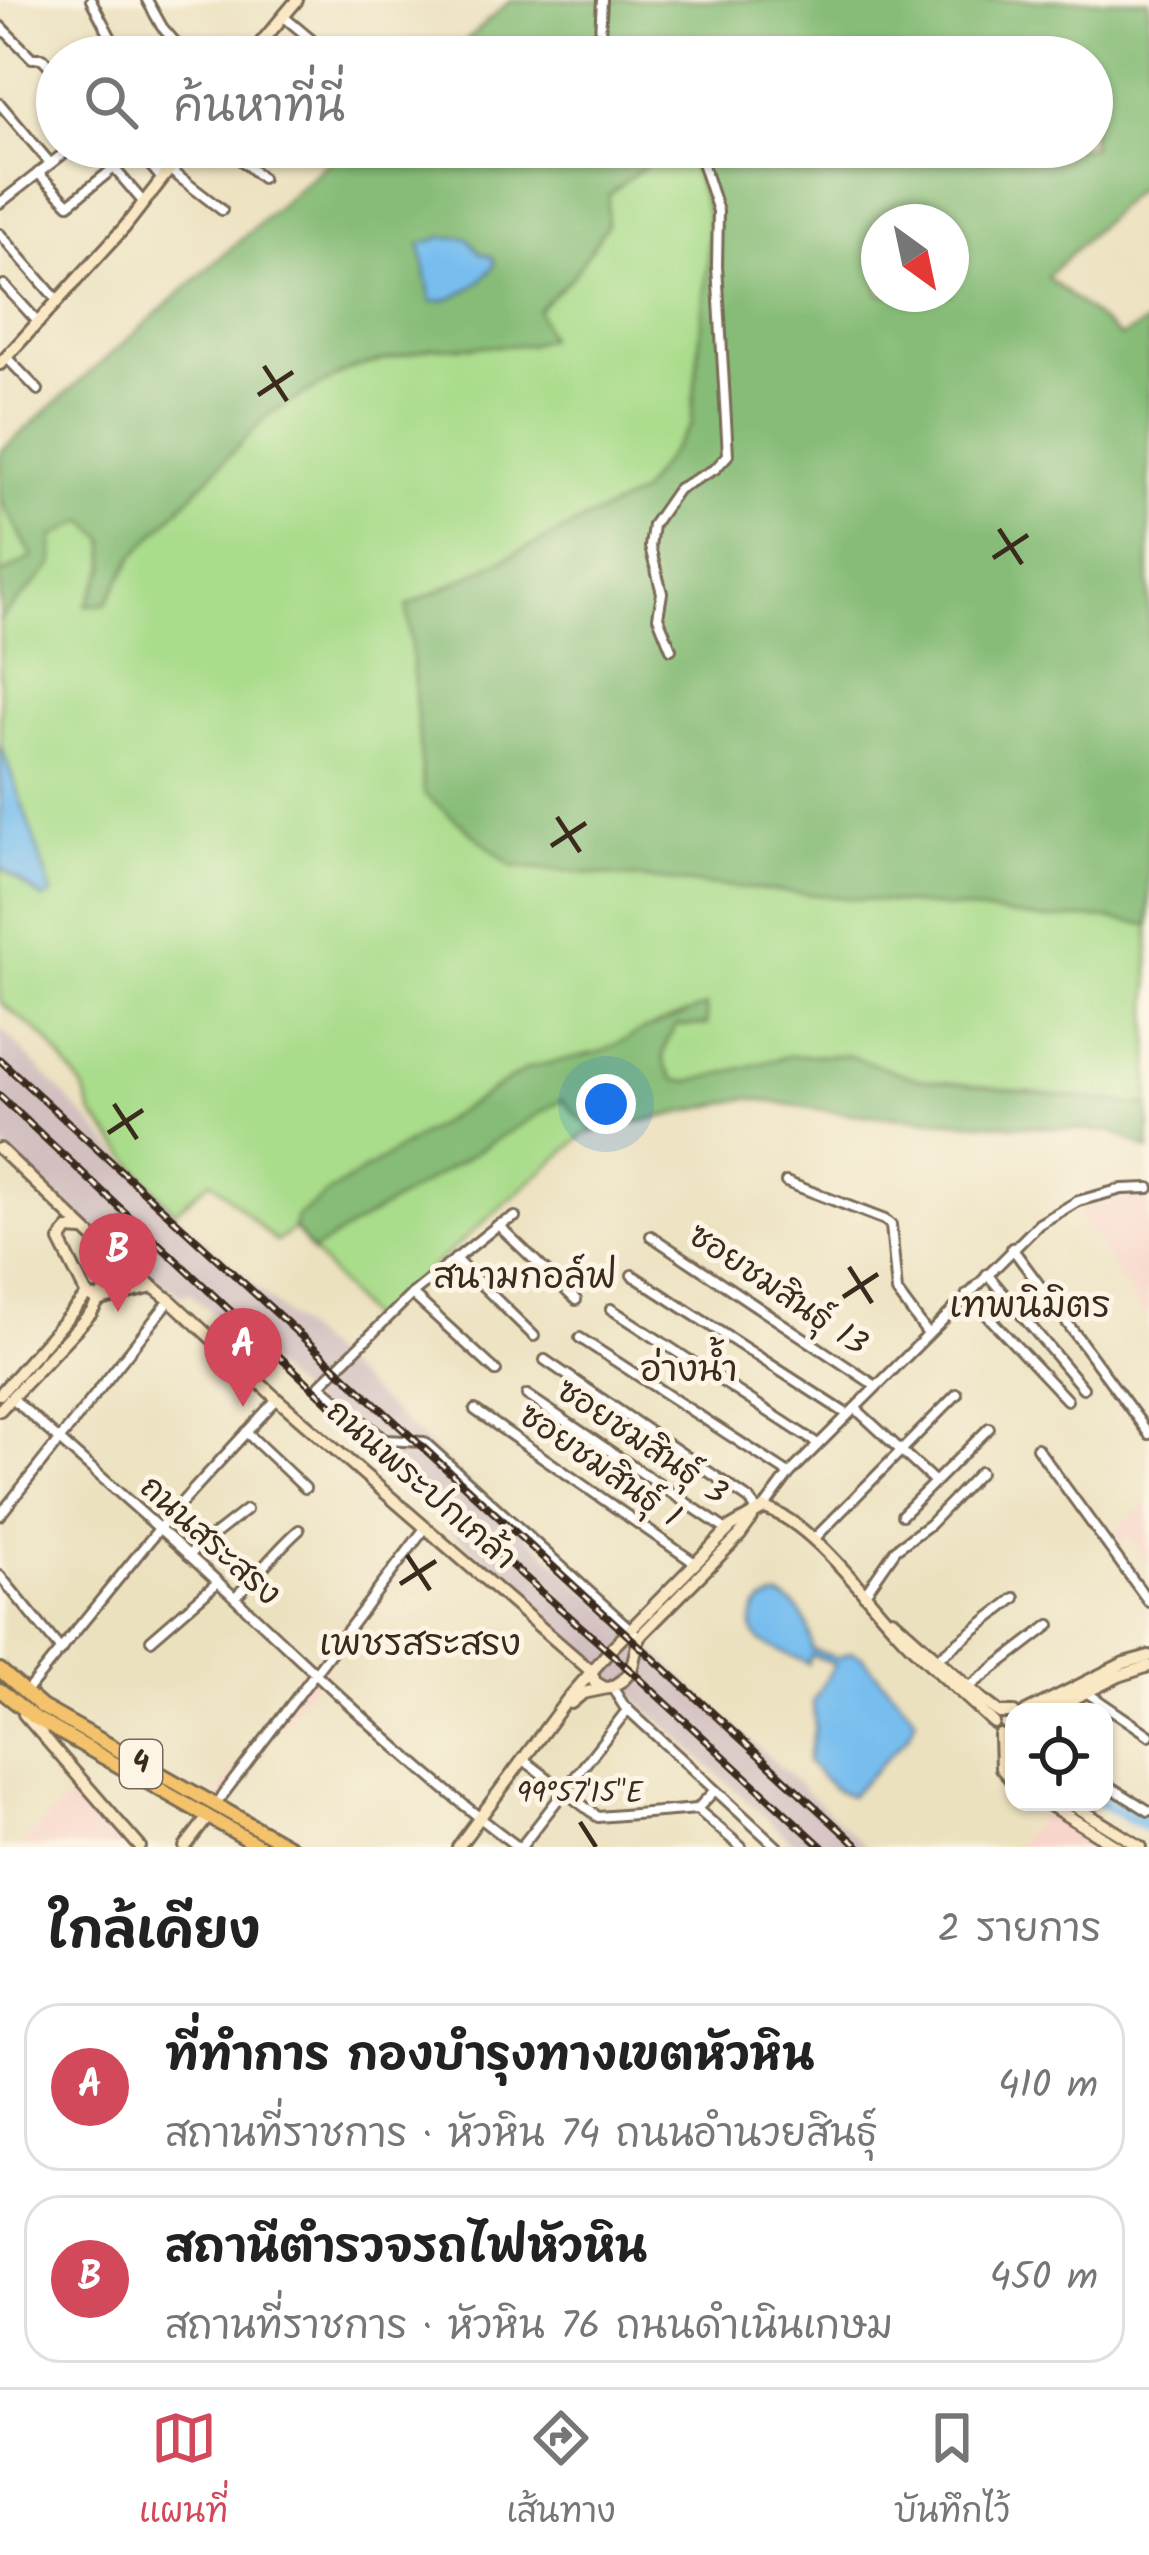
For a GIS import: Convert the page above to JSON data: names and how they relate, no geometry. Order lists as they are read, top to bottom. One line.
{"streets":{"main road":["4"],"street":["ซอยชมสินธุ์ 13","ซอยชมสินธุ์ 3","ซอยชมสินธุ์ 1","ถนนพระปกเกล้า","ถนนสระสรง"]},"districts":["สนามกอล์ฟ","เทพนิมิตร","อ่างน้ำ","เพชรสระสรง"],"north":"bottom right","page":{"search":"ค้นหาที่นี่","pins":["B","A"],"heading":["ใกล้เคียง","2 รายการ"],"list":[{"mark":"A","name":"ที่ทำการ กองบำรุงทางเขตหัวหิน","note":"สถานที่ราชการ · หัวหิน 74 ถนนอำนวยสินธุ์","value":"410 m"},{"mark":"B","name":"สถานีตำรวจรถไฟหัวหิน","note":"สถานที่ราชการ · หัวหิน 76 ถนนดำเนินเกษม","value":"450 m"}],"nav":["แผนที่","เส้นทาง","บันทึกไว้"]},"coordinates":["99°57'15\"E"]}
